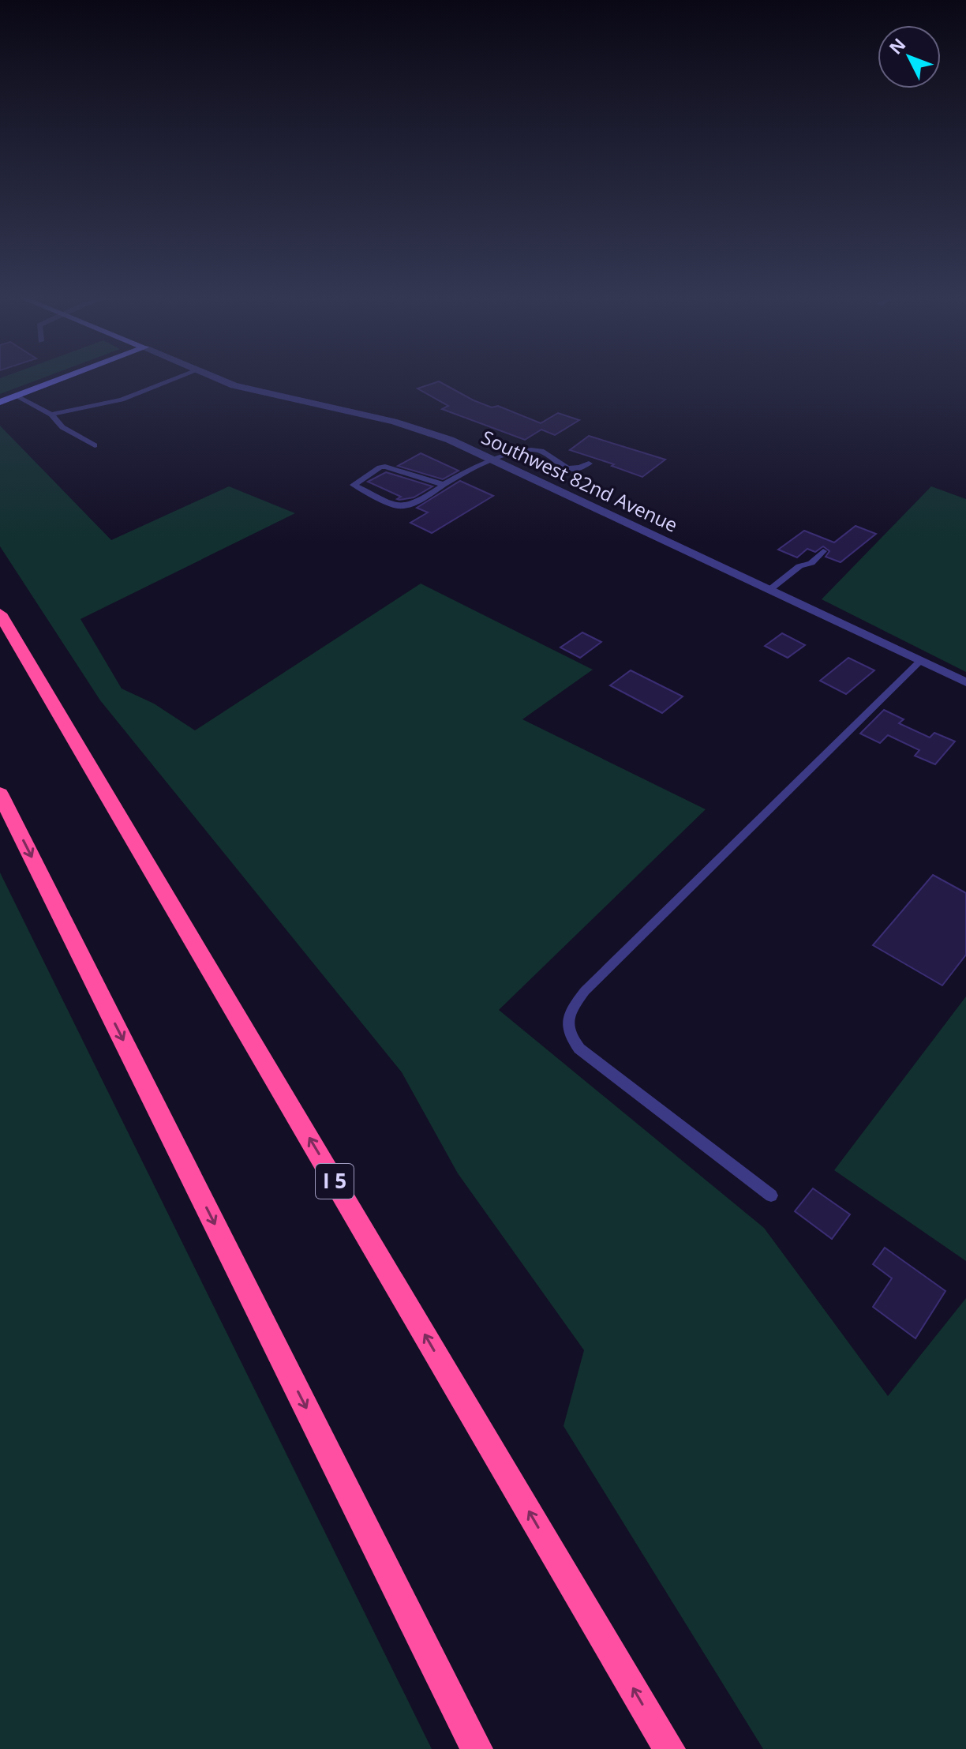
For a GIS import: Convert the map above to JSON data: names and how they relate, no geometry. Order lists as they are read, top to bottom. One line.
{"streets":{"highway":["I 5"],"street":["Southwest 82nd Avenue"]},"north":"top left"}
